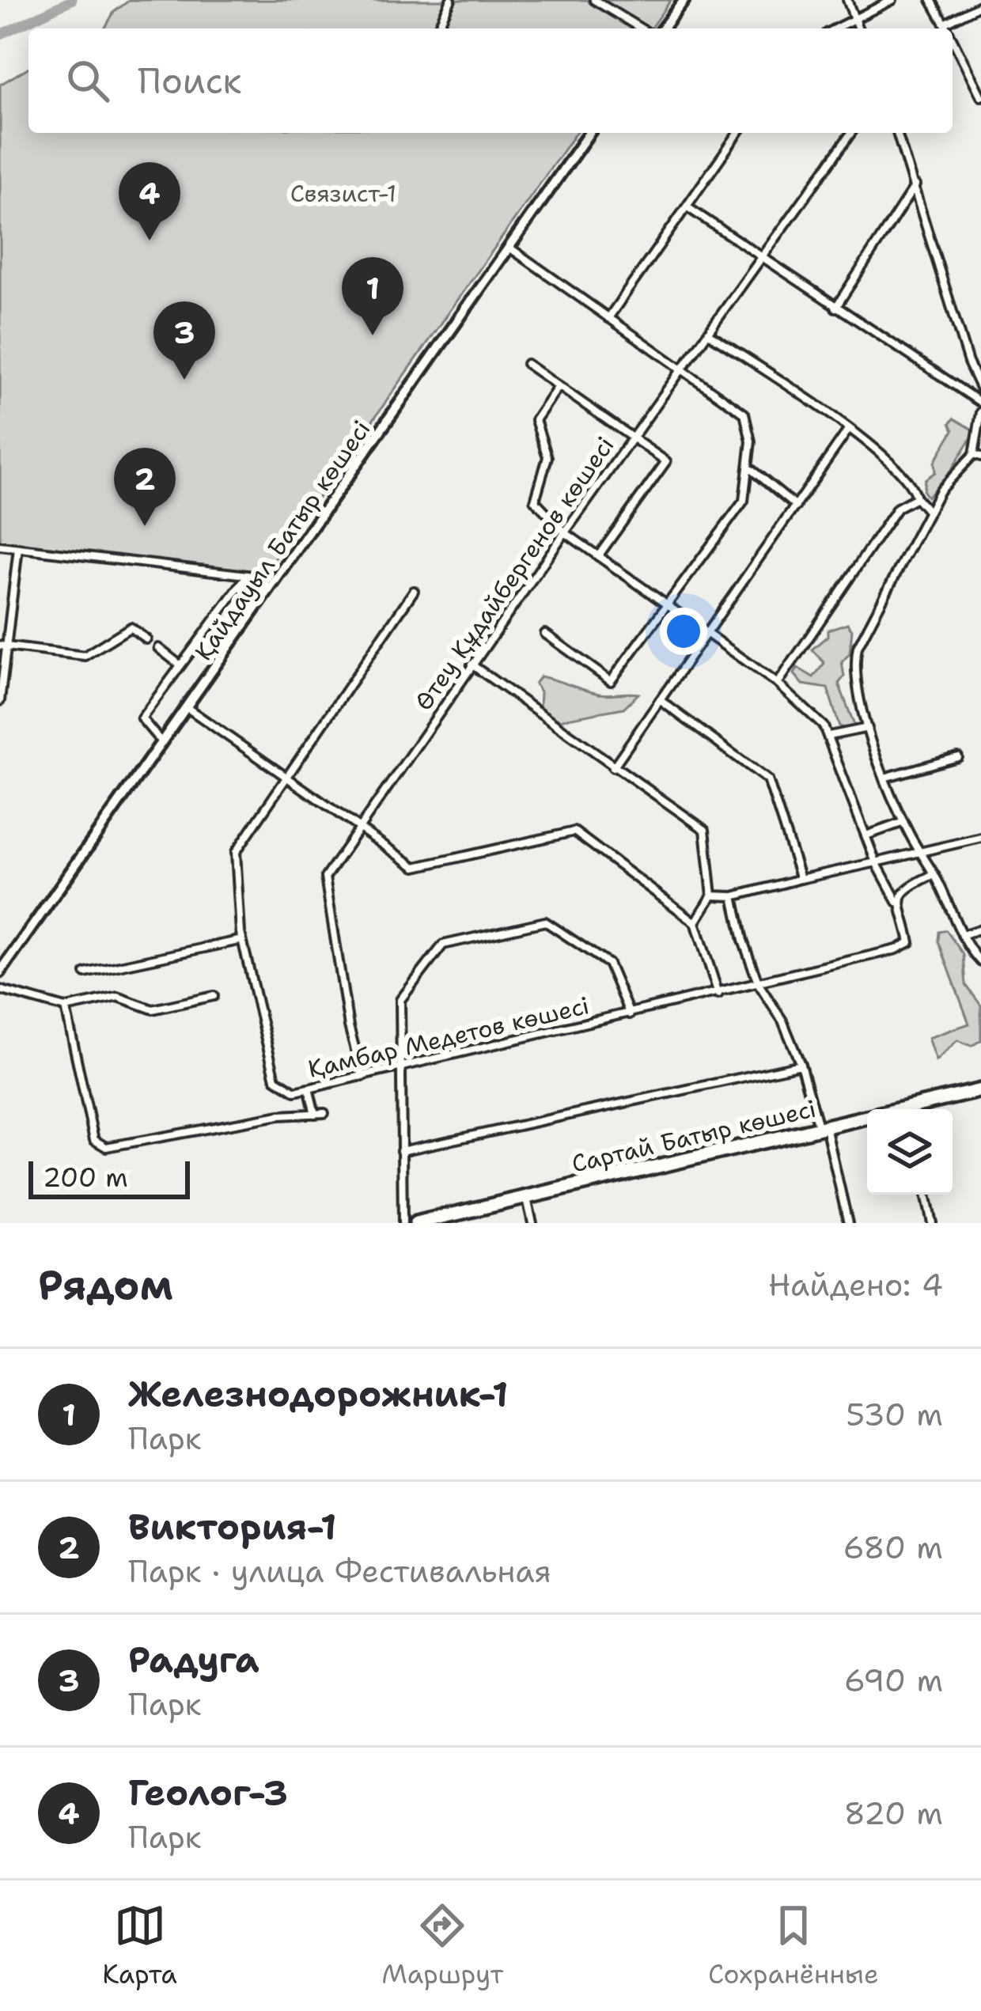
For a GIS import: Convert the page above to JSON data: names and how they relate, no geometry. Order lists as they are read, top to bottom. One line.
{"streets":{"highway":["Сартай Батыр көшесі"],"street":["Қайдауыл Батыр көшесі","Өтеу Құдайбергенов көшесі","Қамбар Медетов көшесі"]},"crossings":[["Өтеу Құдайбергенов көшесі","Қамбар Медетов көшесі"]],"parks":["Связист-1"],"scale_bar":"200 m","page":{"search":"Поиск","pins":["4","1","3","2"],"scale":"200 m","heading":["Рядом","Найдено: 4"],"list":[{"mark":"1","name":"Железнодорожник-1","note":"Парк","value":"530 m"},{"mark":"2","name":"Виктория-1","note":"Парк · улица Фестивальная","value":"680 m"},{"mark":"3","name":"Радуга","note":"Парк","value":"690 m"},{"mark":"4","name":"Геолог-3","note":"Парк","value":"820 m"}],"nav":["Карта","Маршрут","Сохранённые"]}}
